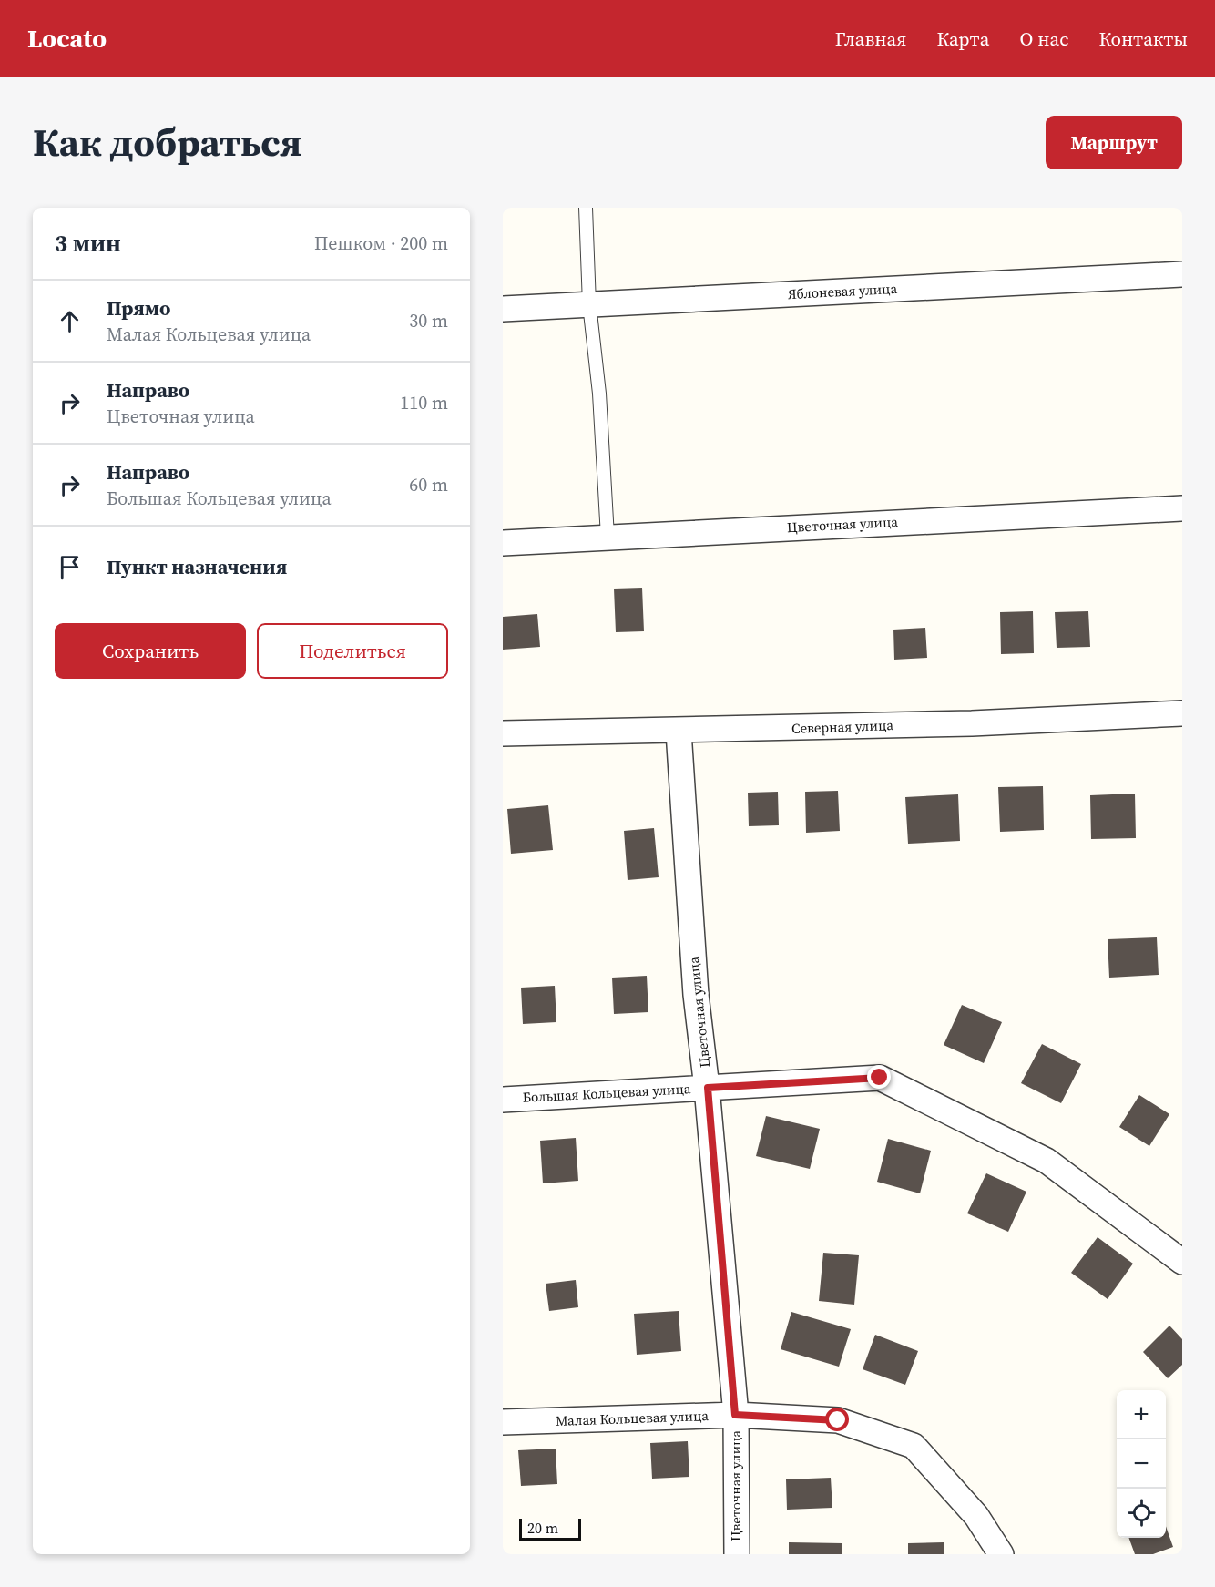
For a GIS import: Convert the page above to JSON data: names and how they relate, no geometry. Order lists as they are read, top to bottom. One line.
{"streets":{"street":["Яблоневая улица","Цветочная улица","Северная улица","Большая Кольцевая улица","Малая Кольцевая улица"]},"crossings":[["Цветочная улица","Северная улица"],["Цветочная улица","Большая Кольцевая улица"],["Цветочная улица","Малая Кольцевая улица"]],"scale_bar":"20 m","page":{"header":"Locato","nav":["Главная","Карта","О нас","Контакты"],"title":"Как добраться","buttons":["Маршрут",["Сохранить","Поделиться"]],"heading":["3 мин","Пешком · 200 m"],"list":[["Прямо","Малая Кольцевая улица","30 m"],["Направо","Цветочная улица","110 m"],["Направо","Большая Кольцевая улица","60 m"],"Пункт назначения"],"map_buttons":["+","−"],"scale":"20 m"}}
